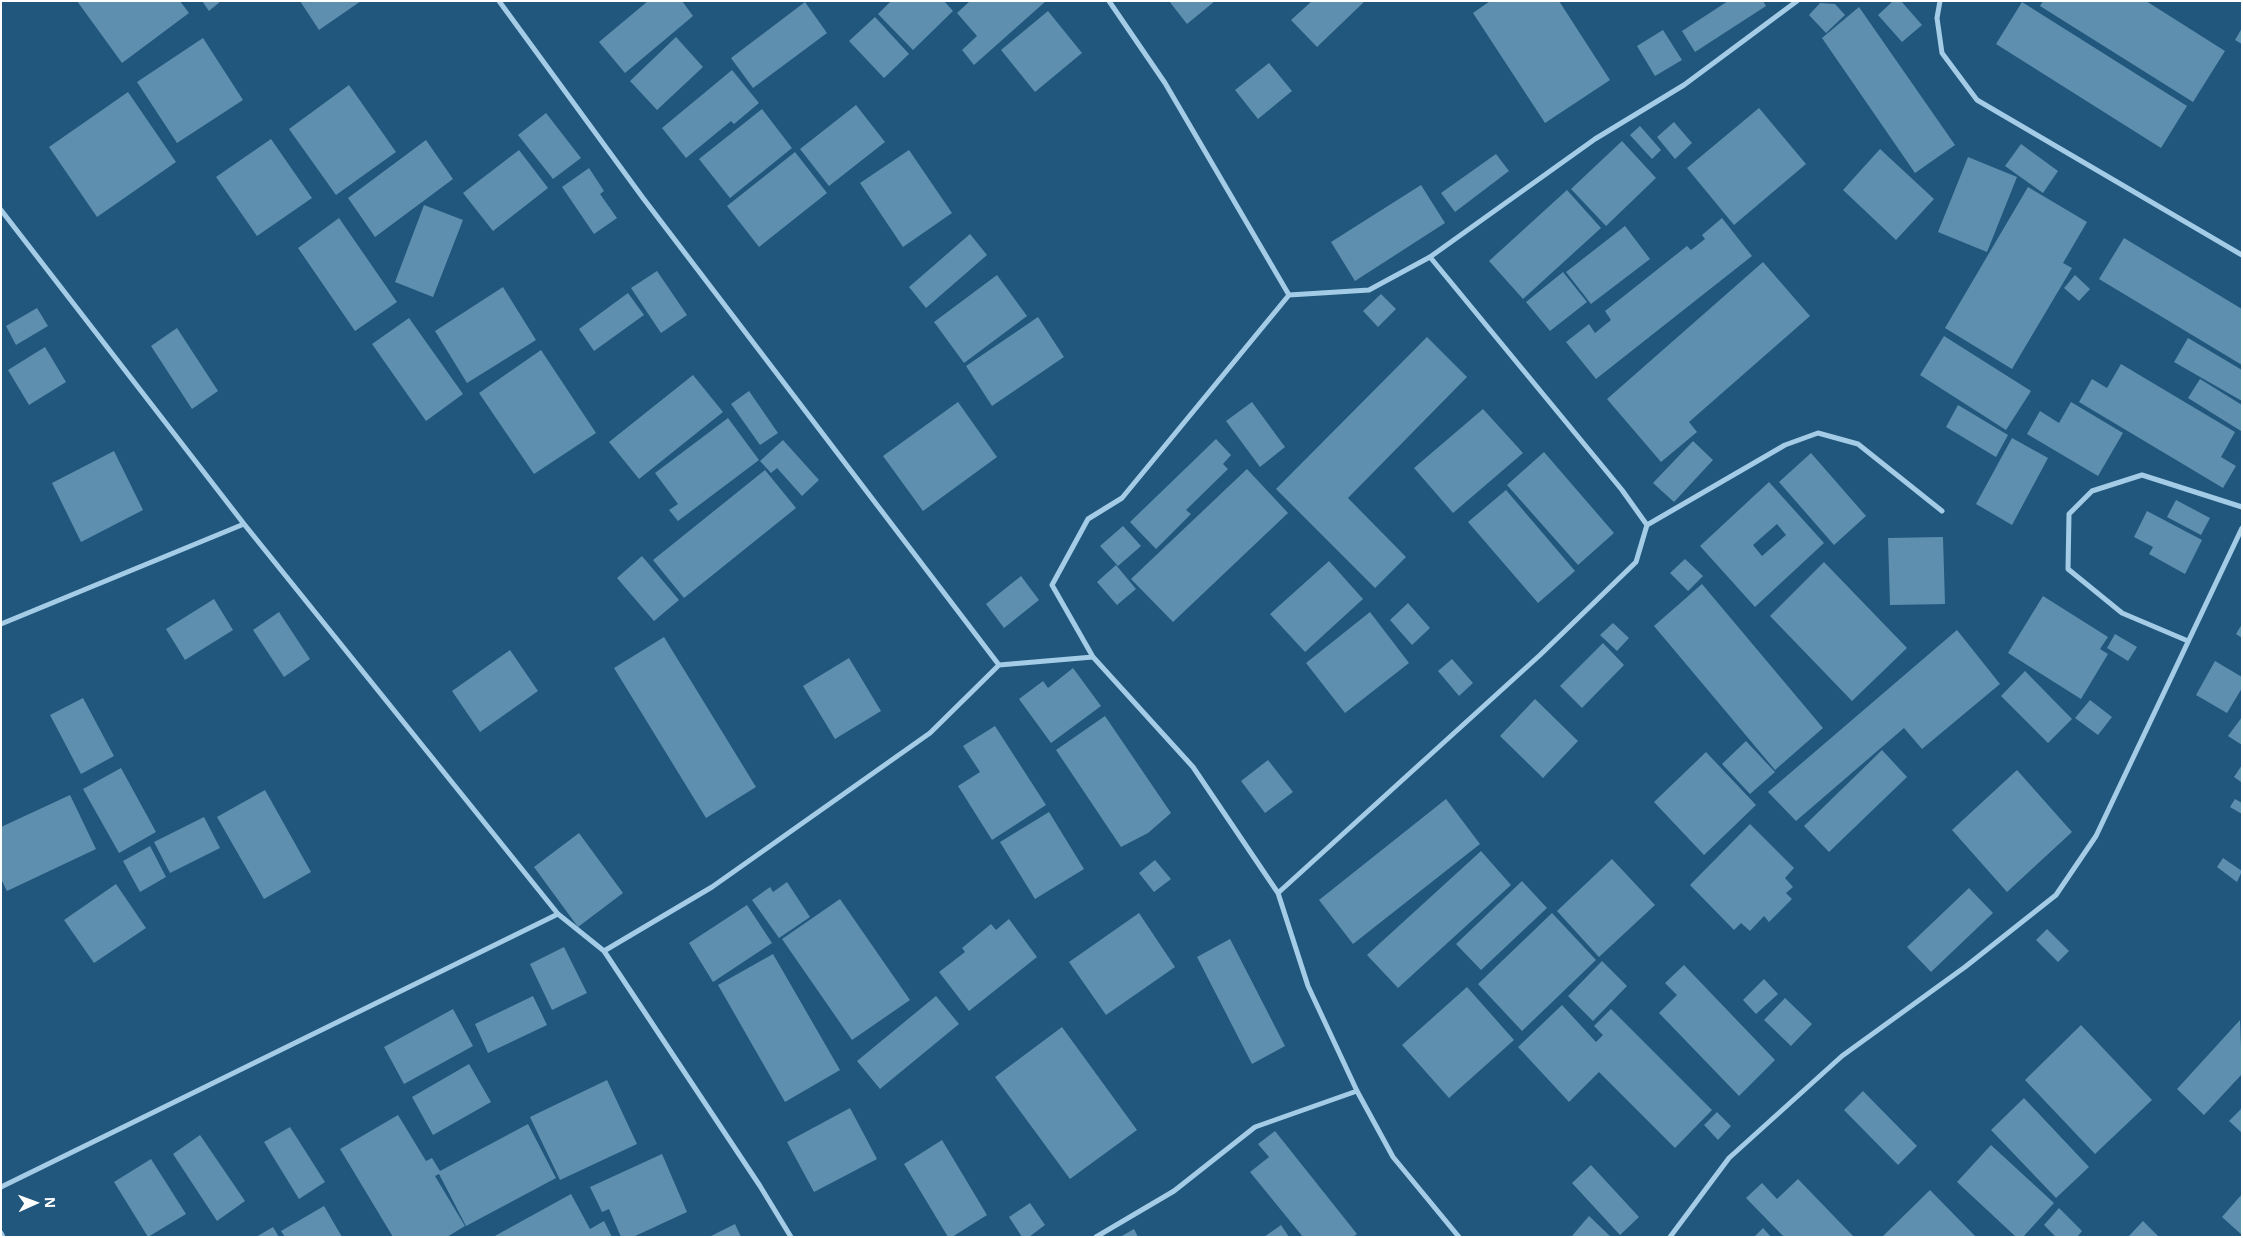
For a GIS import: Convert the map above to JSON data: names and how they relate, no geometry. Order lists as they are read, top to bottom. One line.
{"north":"right"}
